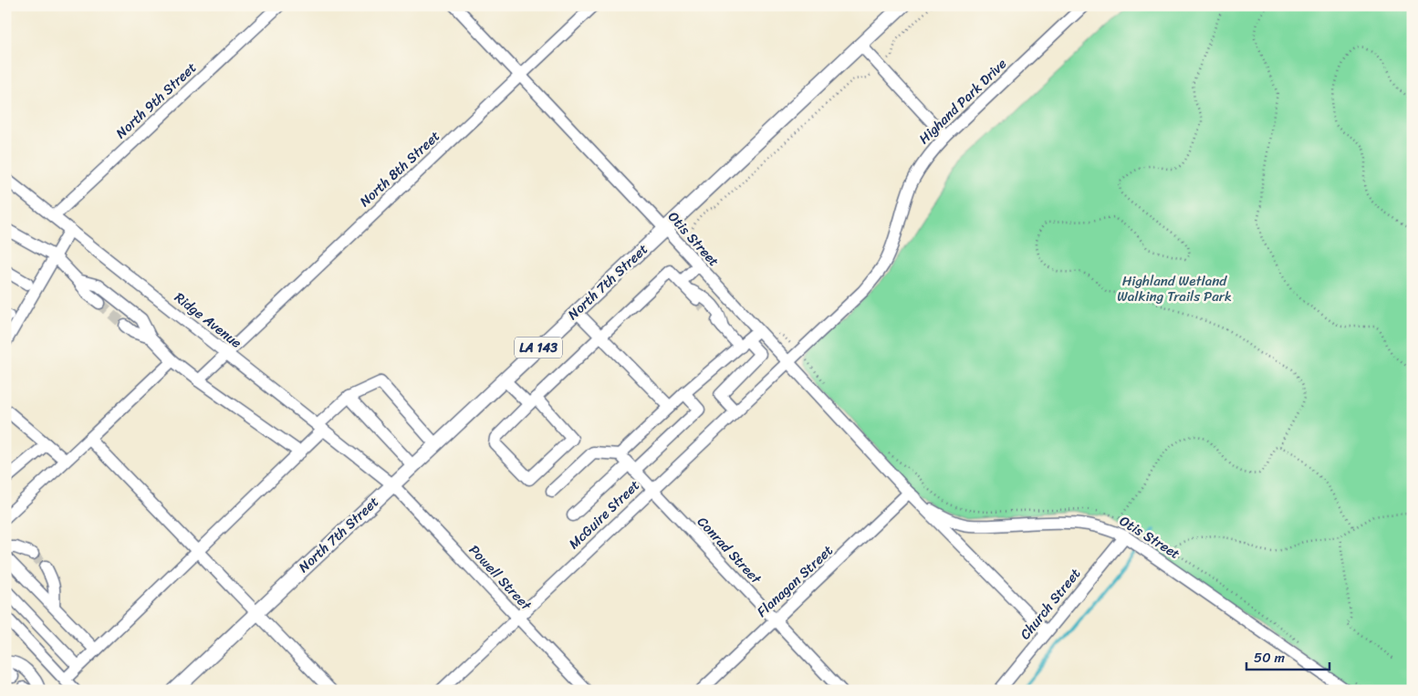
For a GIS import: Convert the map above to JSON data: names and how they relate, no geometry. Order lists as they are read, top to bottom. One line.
{"streets":{"main road":["North 7th Street","LA 143"],"street":["North 9th Street","Highand Park Drive","North 8th Street","Otis Street","Ridge Avenue","McGuire Street","Conrad Street","Powell Street","Flanagan Street","Church Street"]},"crossings":[["North 9th Street","Ridge Avenue"],["Highand Park Drive","Otis Street"],["Highand Park Drive","McGuire Street"],["North 8th Street","Otis Street"],["North 8th Street","Ridge Avenue"],["Otis Street","North 7th Street"],["Otis Street","McGuire Street"],["Otis Street","Flanagan Street"],["Otis Street","Church Street"],["North 7th Street","Ridge Avenue"],["North 7th Street","Powell Street"],["Ridge Avenue","Powell Street"],["McGuire Street","Conrad Street"],["McGuire Street","Powell Street"],["Conrad Street","Flanagan Street"]],"parks":["Highland Wetland Walking Trails Park"],"scale_bar":"50 m"}
